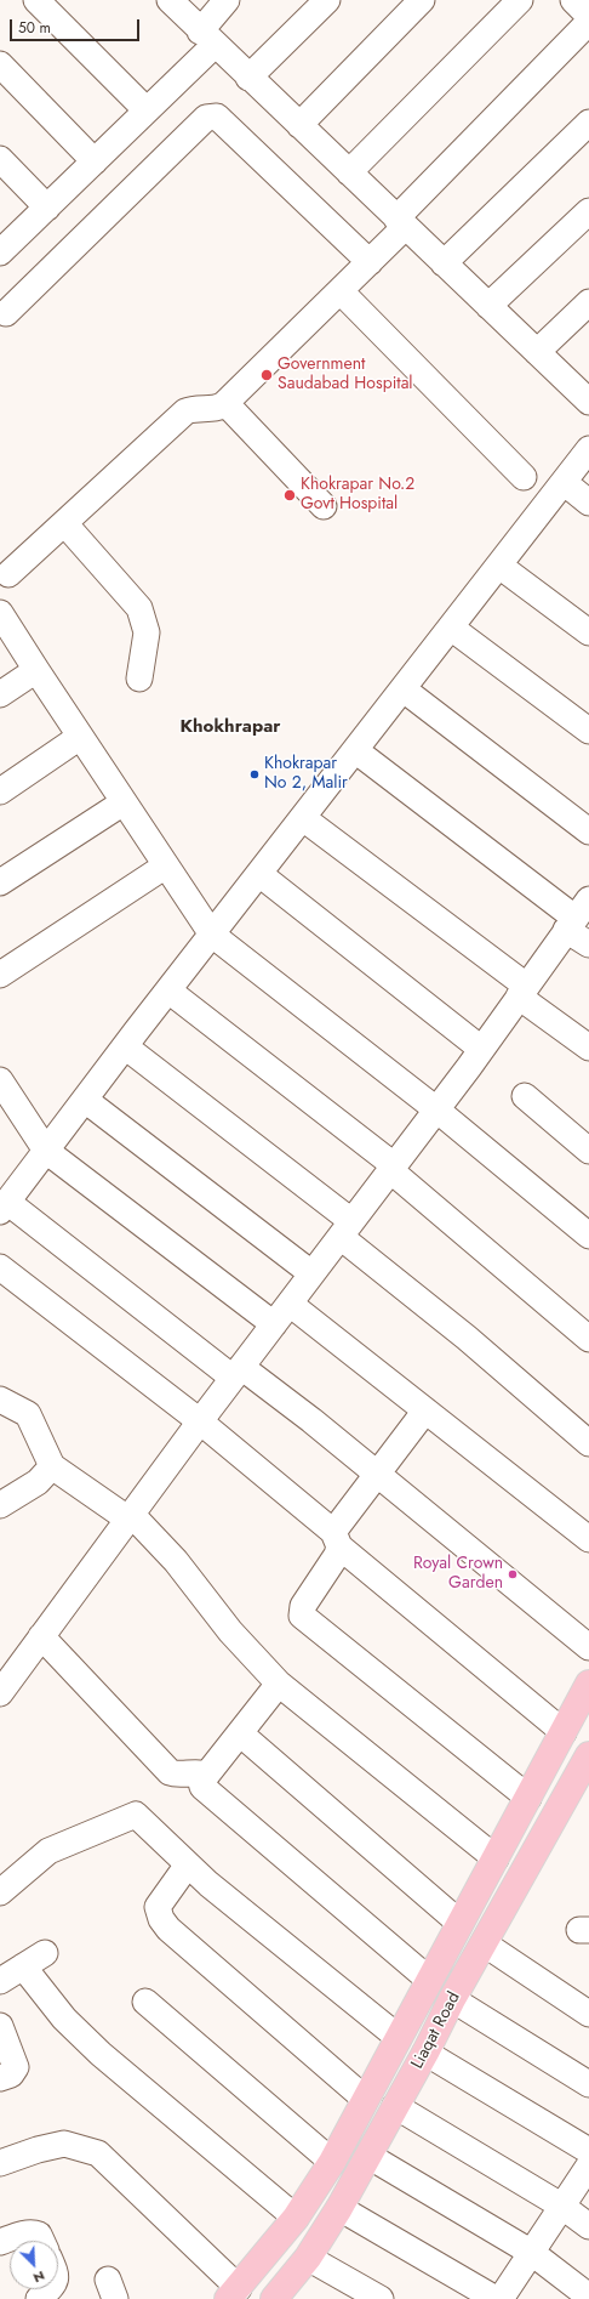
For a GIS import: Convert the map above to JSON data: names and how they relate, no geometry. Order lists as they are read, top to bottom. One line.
{"streets":{"main road":["Liaqat Road"]},"districts":["Khokhrapar"],"places":["Government Saudabad Hospital","Khokrapar No.2 Govt Hospital","Khokrapar No 2, Malir","Royal Crown Garden"],"scale_bar":"50 m","north":"bottom right"}
